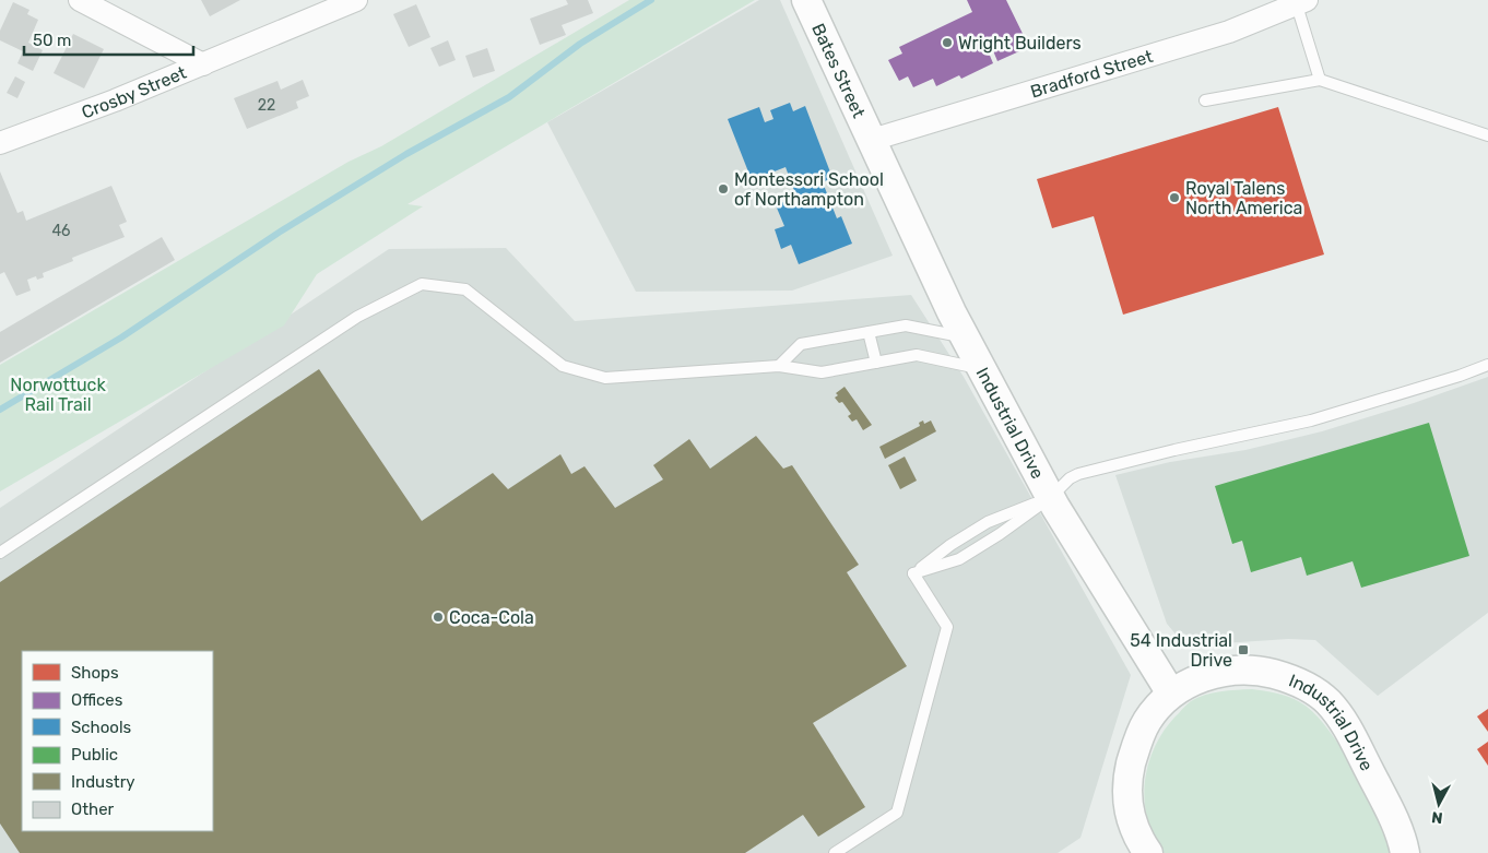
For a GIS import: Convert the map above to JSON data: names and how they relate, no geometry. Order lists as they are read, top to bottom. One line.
{"streets":{"street":["Bates Street","Bradford Street","Crosby Street","Industrial Drive"]},"crossings":[["Bates Street","Bradford Street"],["Bates Street","Industrial Drive"],["Bradford Street","Industrial Drive"]],"parks":["Norwottuck Rail Trail"],"places":{"other":["Wright Builders","Montessori School of Northampton","Royal Talens North America","Coca-Cola"],"transit":["54 Industrial Drive"]},"house_numbers":["22","46"],"legend":["Shops","Offices","Schools","Public","Industry","Other"],"scale_bar":"50 m","north":"bottom"}
